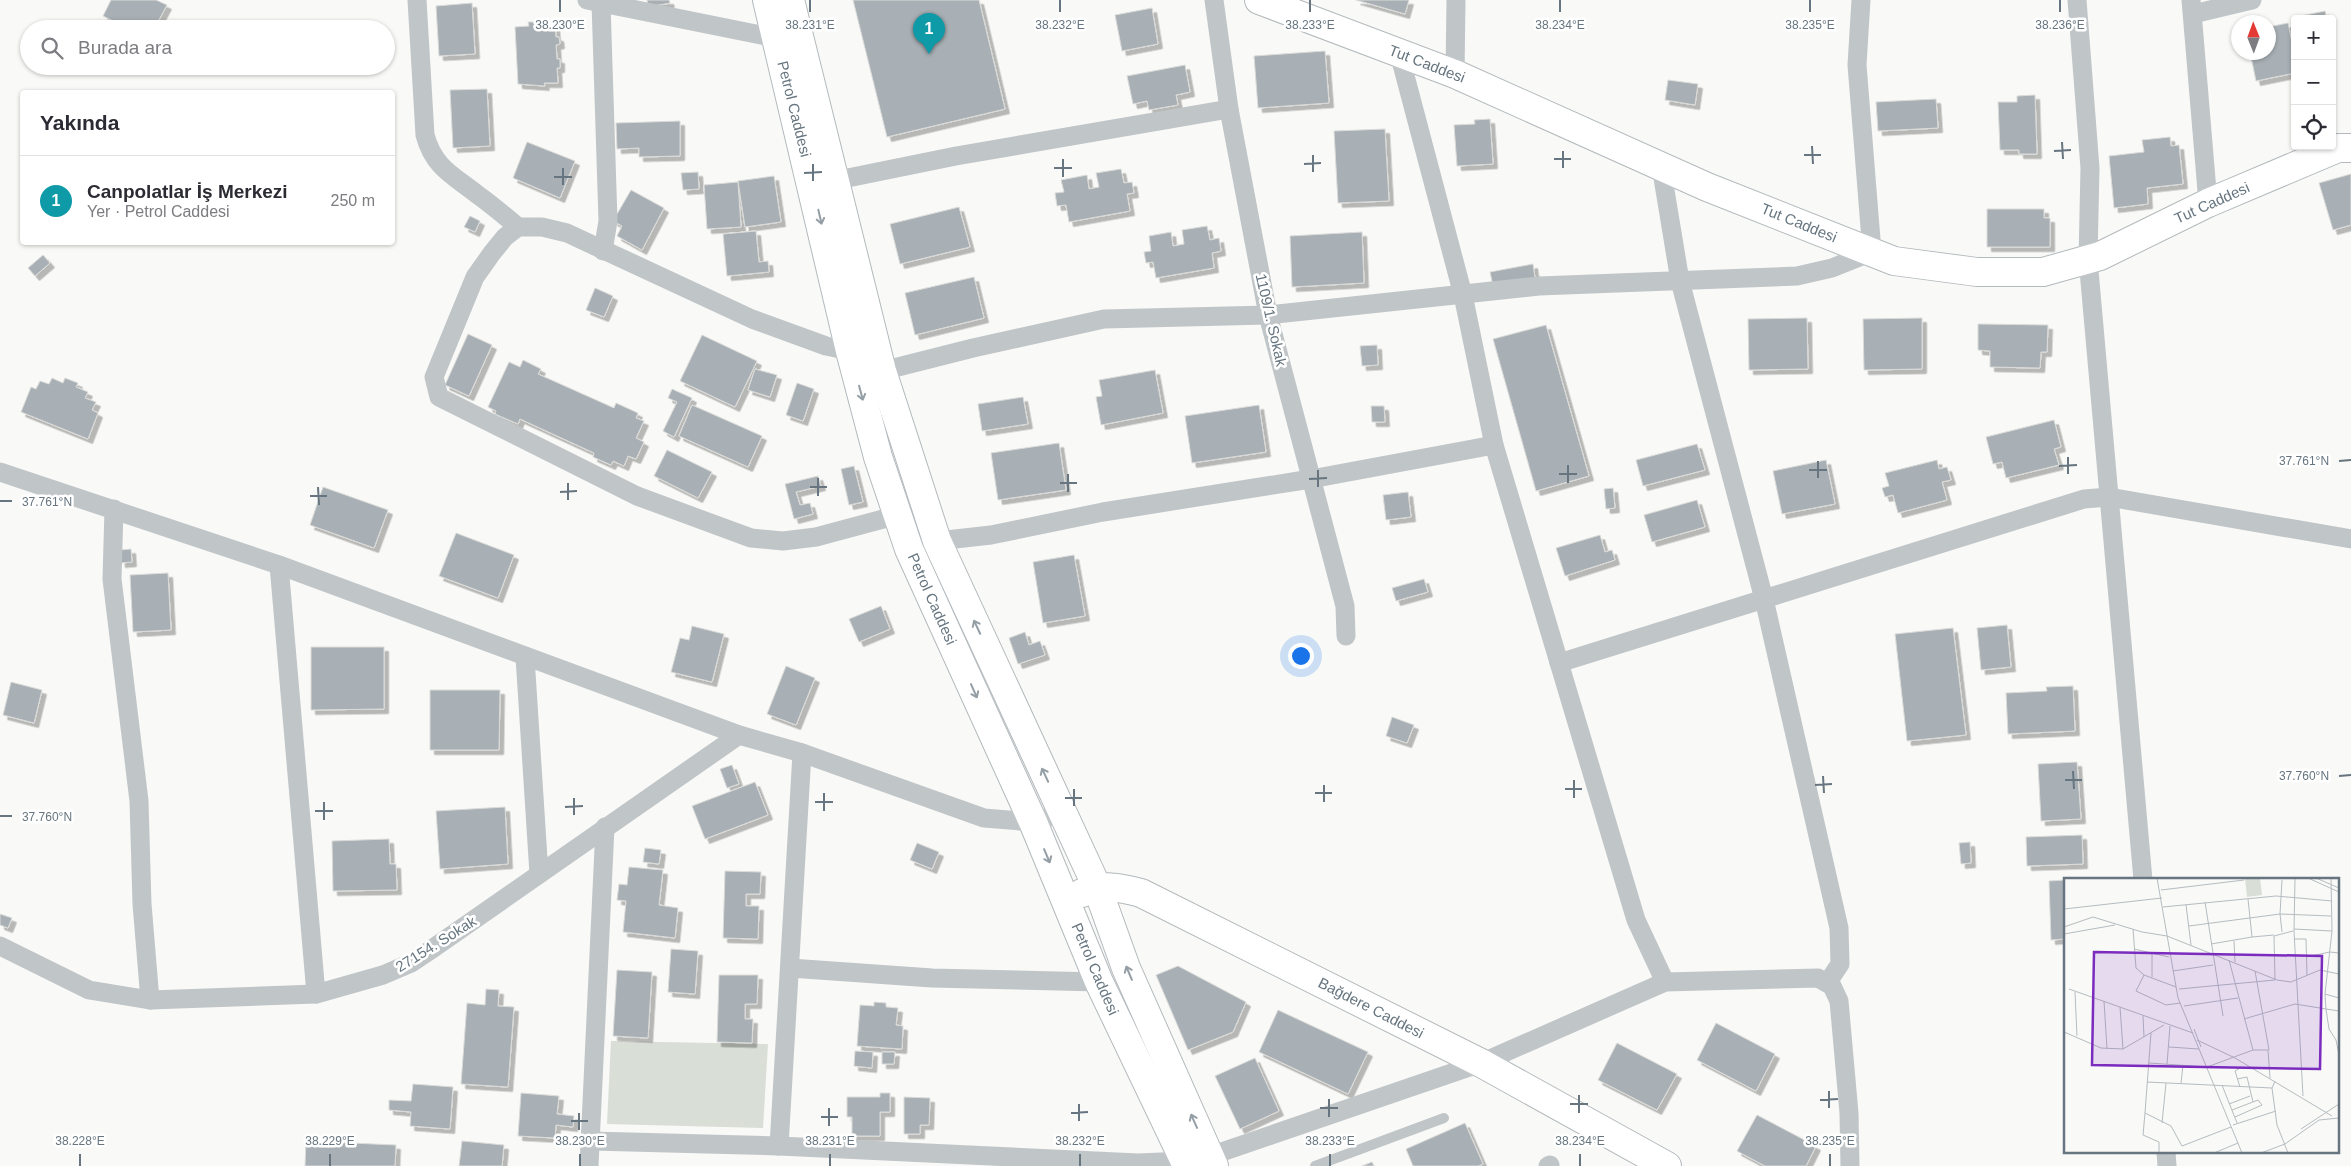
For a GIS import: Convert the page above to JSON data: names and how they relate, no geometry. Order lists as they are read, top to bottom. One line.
{"streets":{"main road":["Tut Caddesi","Petrol Caddesi","Bağdere Caddesi"],"street":["1109/1. Sokak","27154. Sokak"]},"crossings":[["Petrol Caddesi","Bağdere Caddesi"]],"north":"top","page":{"pins":"1","map_buttons":["+","−"],"search":"Burada ara","heading":"Yakında","list":[{"mark":"1","name":"Canpolatlar İş Merkezi","note":"Yer · Petrol Caddesi","value":"250 m"}]},"coordinates":["38.230°E","38.231°E","38.232°E","38.233°E","38.234°E","38.235°E","38.236°E","37.761°N","37.760°N","38.228°E","38.229°E"]}
